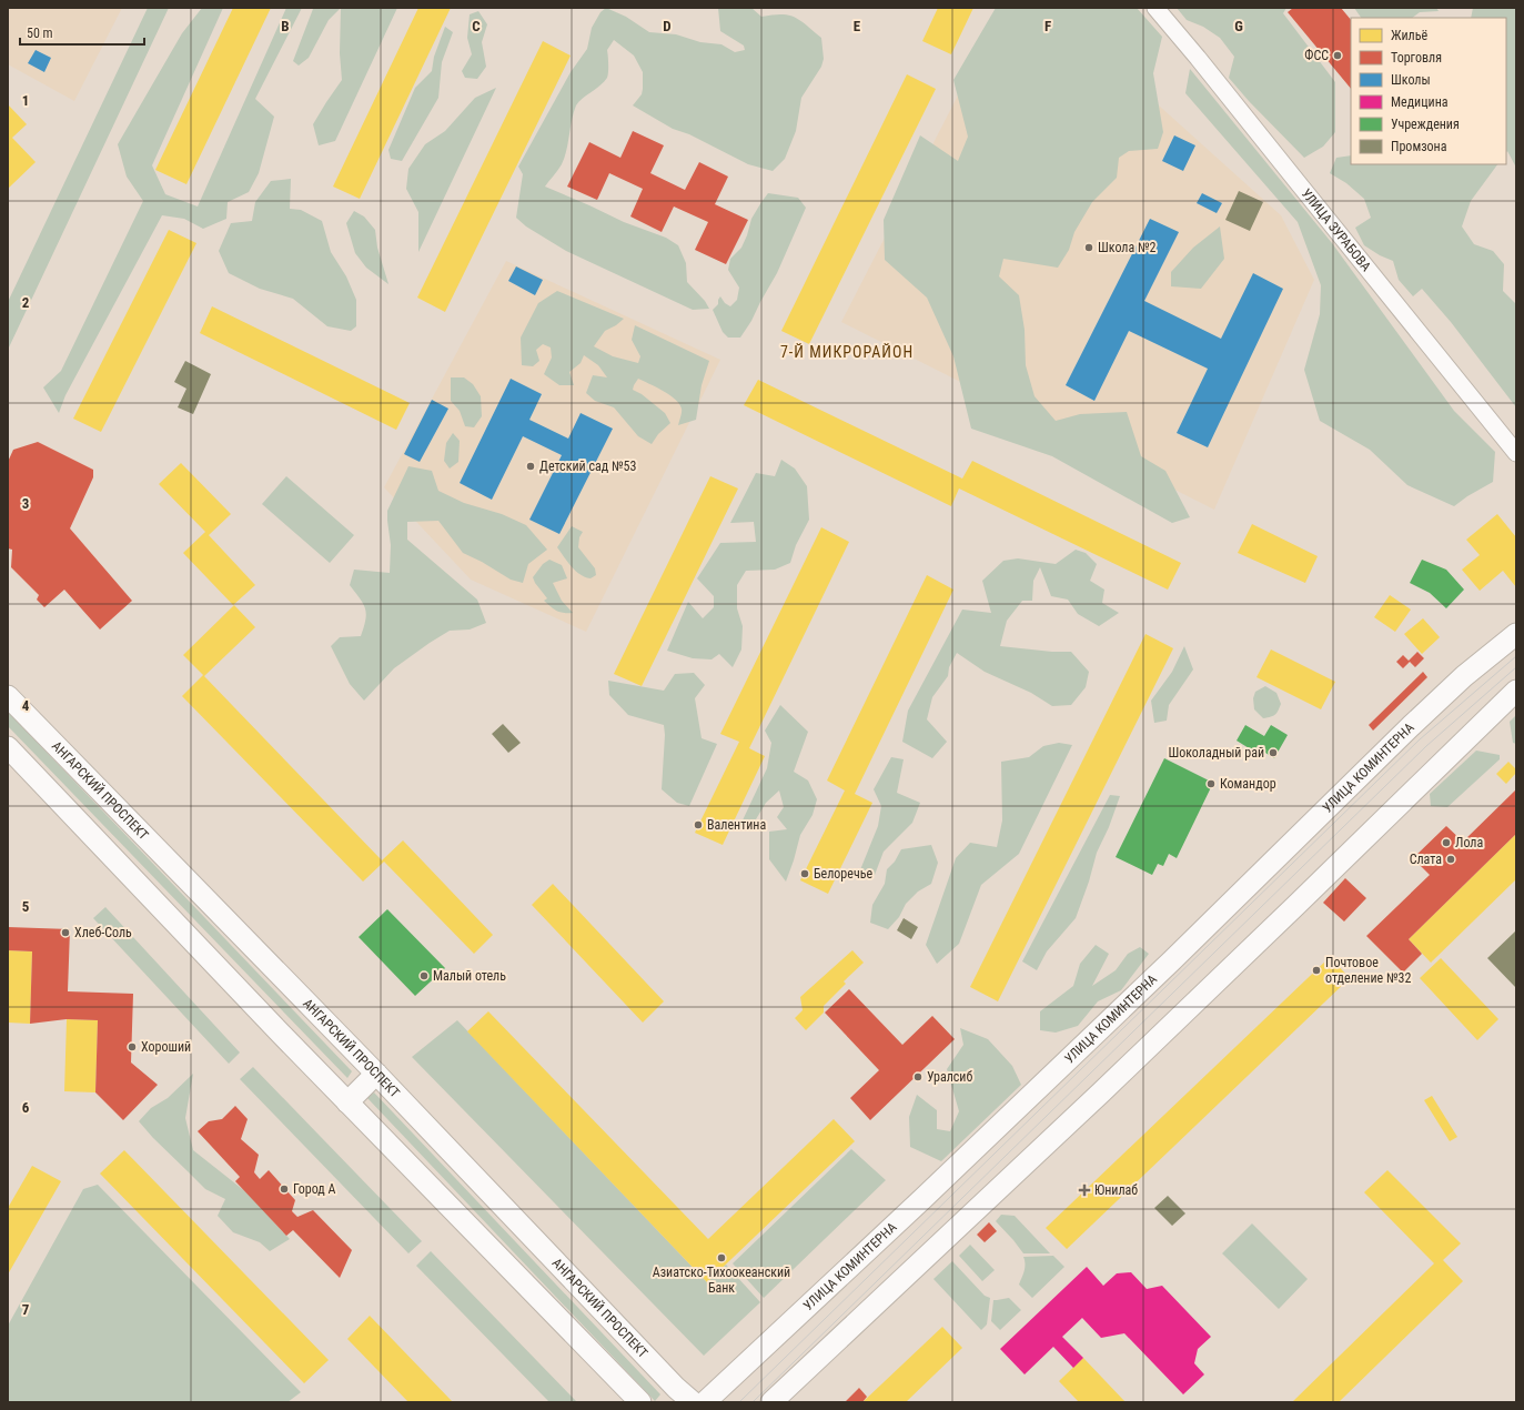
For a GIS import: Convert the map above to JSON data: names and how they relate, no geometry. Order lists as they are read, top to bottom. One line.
{"streets":{"street":["УЛИЦА ЗУРАБОВА","УЛИЦА КОМИНТЕРНА","АНГАРСКИЙ ПРОСПЕКТ"]},"districts":["7-Й МИКРОРАЙОН"],"places":{"other":["ФСС","Школа №2","Детский сад №53","Шоколадный рай","Командор","Валентина","Лола","Слата","Белоречье","Хлеб-Соль","Почтовое отделение №32","Малый отель","Хороший","Уралсиб","Город А","Азиатско-Тихоокеанский Банк"],"health":["Юнилаб"]},"legend":["Жильё","Торговля","Школы","Медицина","Учреждения","Промзона"],"scale_bar":"50 m","grid":{"columns":["B","C","D","E","F","G"],"rows":["1","2","3","4","5","6","7"]}}
